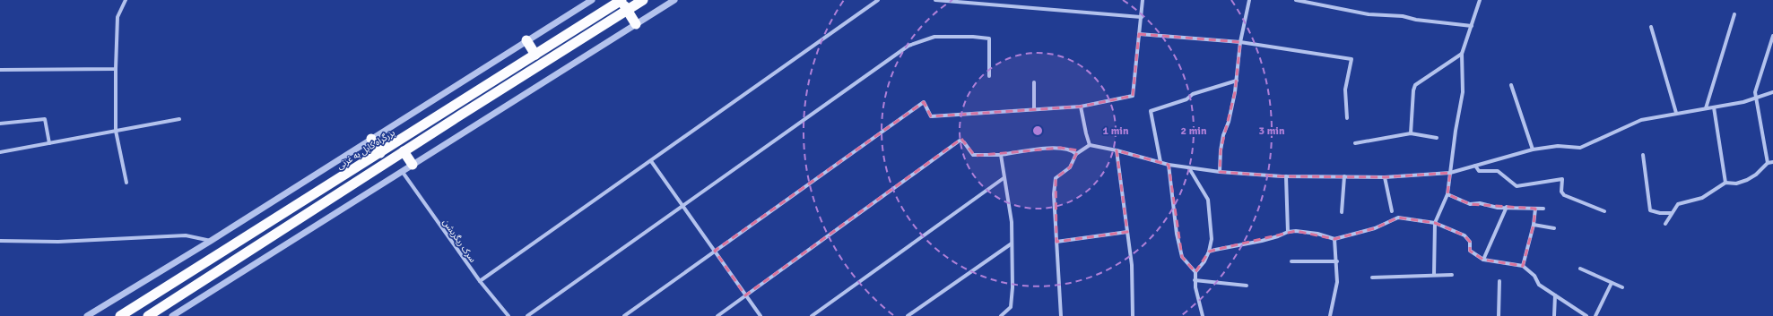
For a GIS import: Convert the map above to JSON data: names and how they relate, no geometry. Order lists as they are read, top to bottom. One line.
{"streets":{"highway":["بزرگراه کابل به غزنی"],"street":["سرک ریگریشن"]},"rings":["1 min","2 min","3 min"]}
